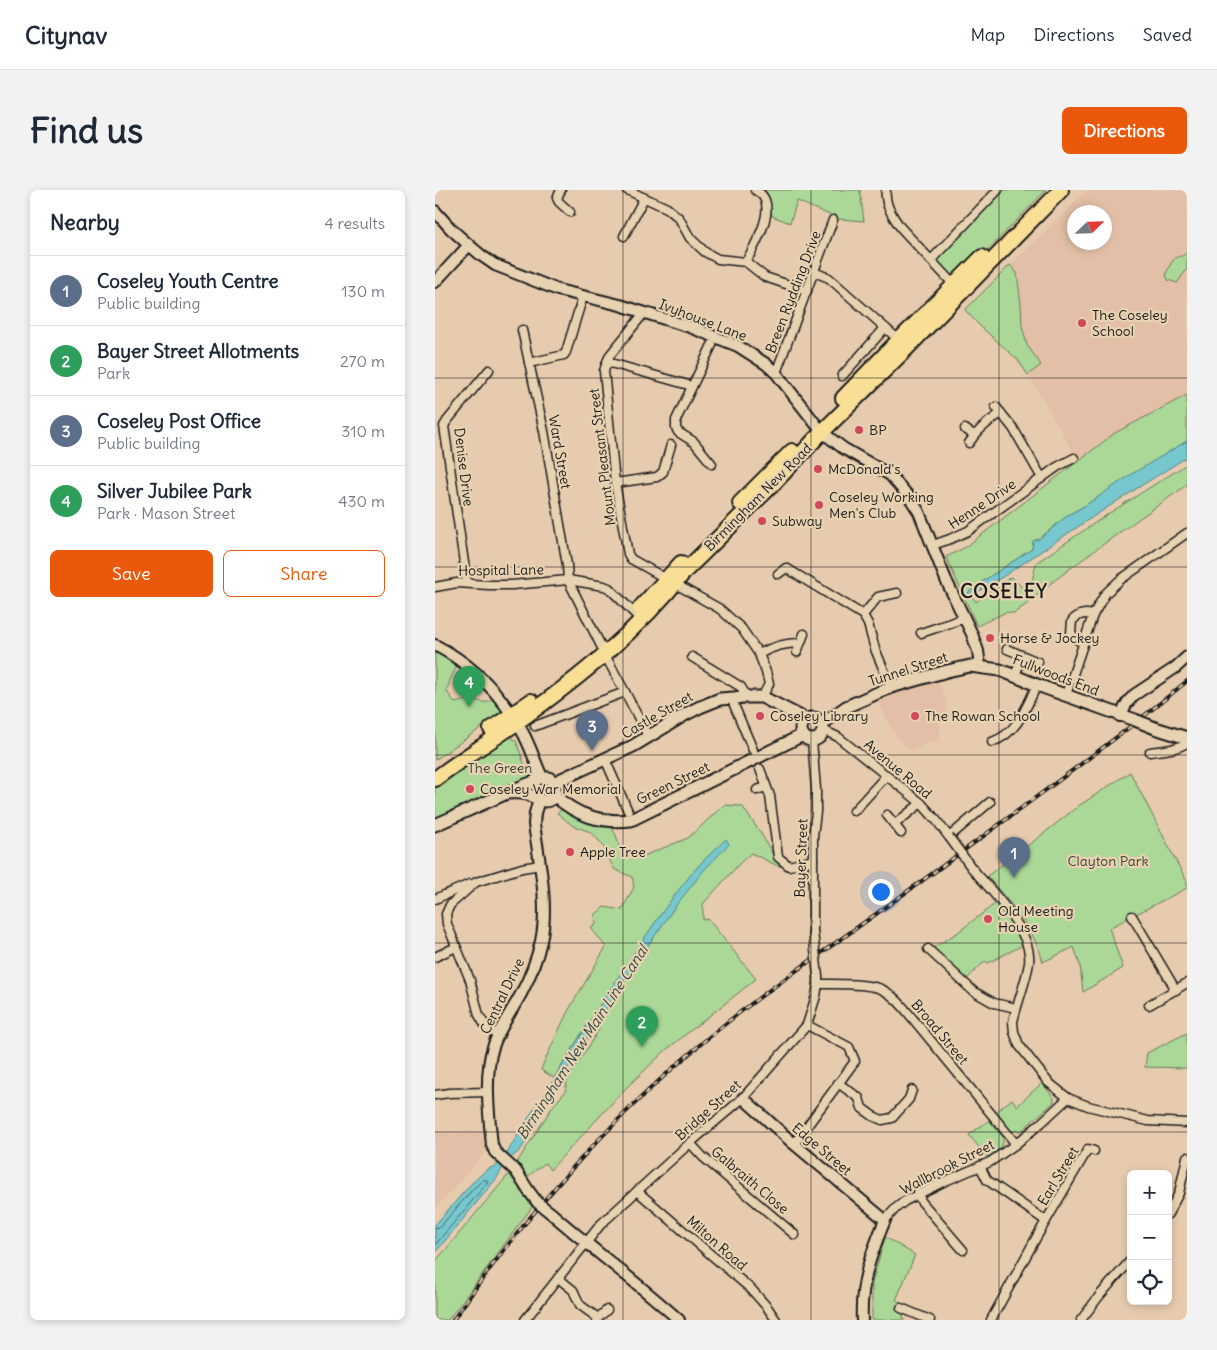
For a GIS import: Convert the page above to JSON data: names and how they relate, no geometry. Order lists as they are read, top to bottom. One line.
{"streets":{"highway":["Birmingham New Road"],"main road":["Tunnel Street","Fullwoods End","Castle Street","Green Street"],"street":["Breen Rydding Drive","Ivyhouse Lane","Ward Street","Mount Pleasant Street","Denise Drive","Henne Drive","Hospital Lane","Avenue Road","Bayer Street","Central Drive","Broad Street","Bridge Street","Edge Street","Wallbrook Street","Earl Street","Galbraith Close","Milton Road"]},"crossings":[["Breen Rydding Drive","Ivyhouse Lane"],["Ivyhouse Lane","Birmingham New Road"],["Ivyhouse Lane","Henne Drive"],["Ivyhouse Lane","Tunnel Street"],["Ivyhouse Lane","Fullwoods End"],["Ward Street","Hospital Lane"],["Mount Pleasant Street","Birmingham New Road"],["Mount Pleasant Street","Castle Street"],["Denise Drive","Hospital Lane"],["Birmingham New Road","Hospital Lane"],["Tunnel Street","Fullwoods End"],["Tunnel Street","Castle Street"],["Tunnel Street","Avenue Road"],["Tunnel Street","Green Street"],["Tunnel Street","Bayer Street"],["Castle Street","Avenue Road"],["Castle Street","Green Street"],["Castle Street","Bayer Street"],["Castle Street","Central Drive"],["Avenue Road","Green Street"],["Avenue Road","Bayer Street"],["Avenue Road","Wallbrook Street"],["Green Street","Bayer Street"],["Green Street","Central Drive"],["Bayer Street","Broad Street"],["Bayer Street","Bridge Street"],["Central Drive","Bridge Street"],["Broad Street","Bridge Street"],["Broad Street","Wallbrook Street"],["Bridge Street","Edge Street"],["Bridge Street","Galbraith Close"],["Bridge Street","Milton Road"],["Edge Street","Wallbrook Street"]],"districts":["COSELEY"],"water":["Birmingham New Main Line Canal"],"parks":["The Green","Clayton Park"],"places":["The Coseley School","BP","McDonald's","Coseley Working Men's Club","Subway","Horse & Jockey","Coseley Library","The Rowan School","Coseley War Memorial","Apple Tree","Old Meeting House"],"north":"top right","page":{"header":"Citynav","nav":["Map","Directions","Saved"],"buttons":["Directions",["Save","Share"]],"title":"Find us","heading":["Nearby","4 results"],"list":[{"mark":"1","name":"Coseley Youth Centre","note":"Public building","value":"130 m"},{"mark":"2","name":"Bayer Street Allotments","note":"Park","value":"270 m"},{"mark":"3","name":"Coseley Post Office","note":"Public building","value":"310 m"},{"mark":"4","name":"Silver Jubilee Park","note":"Park · Mason Street","value":"430 m"}],"pins":["4","3","1","2"],"map_buttons":["+","−"]}}
